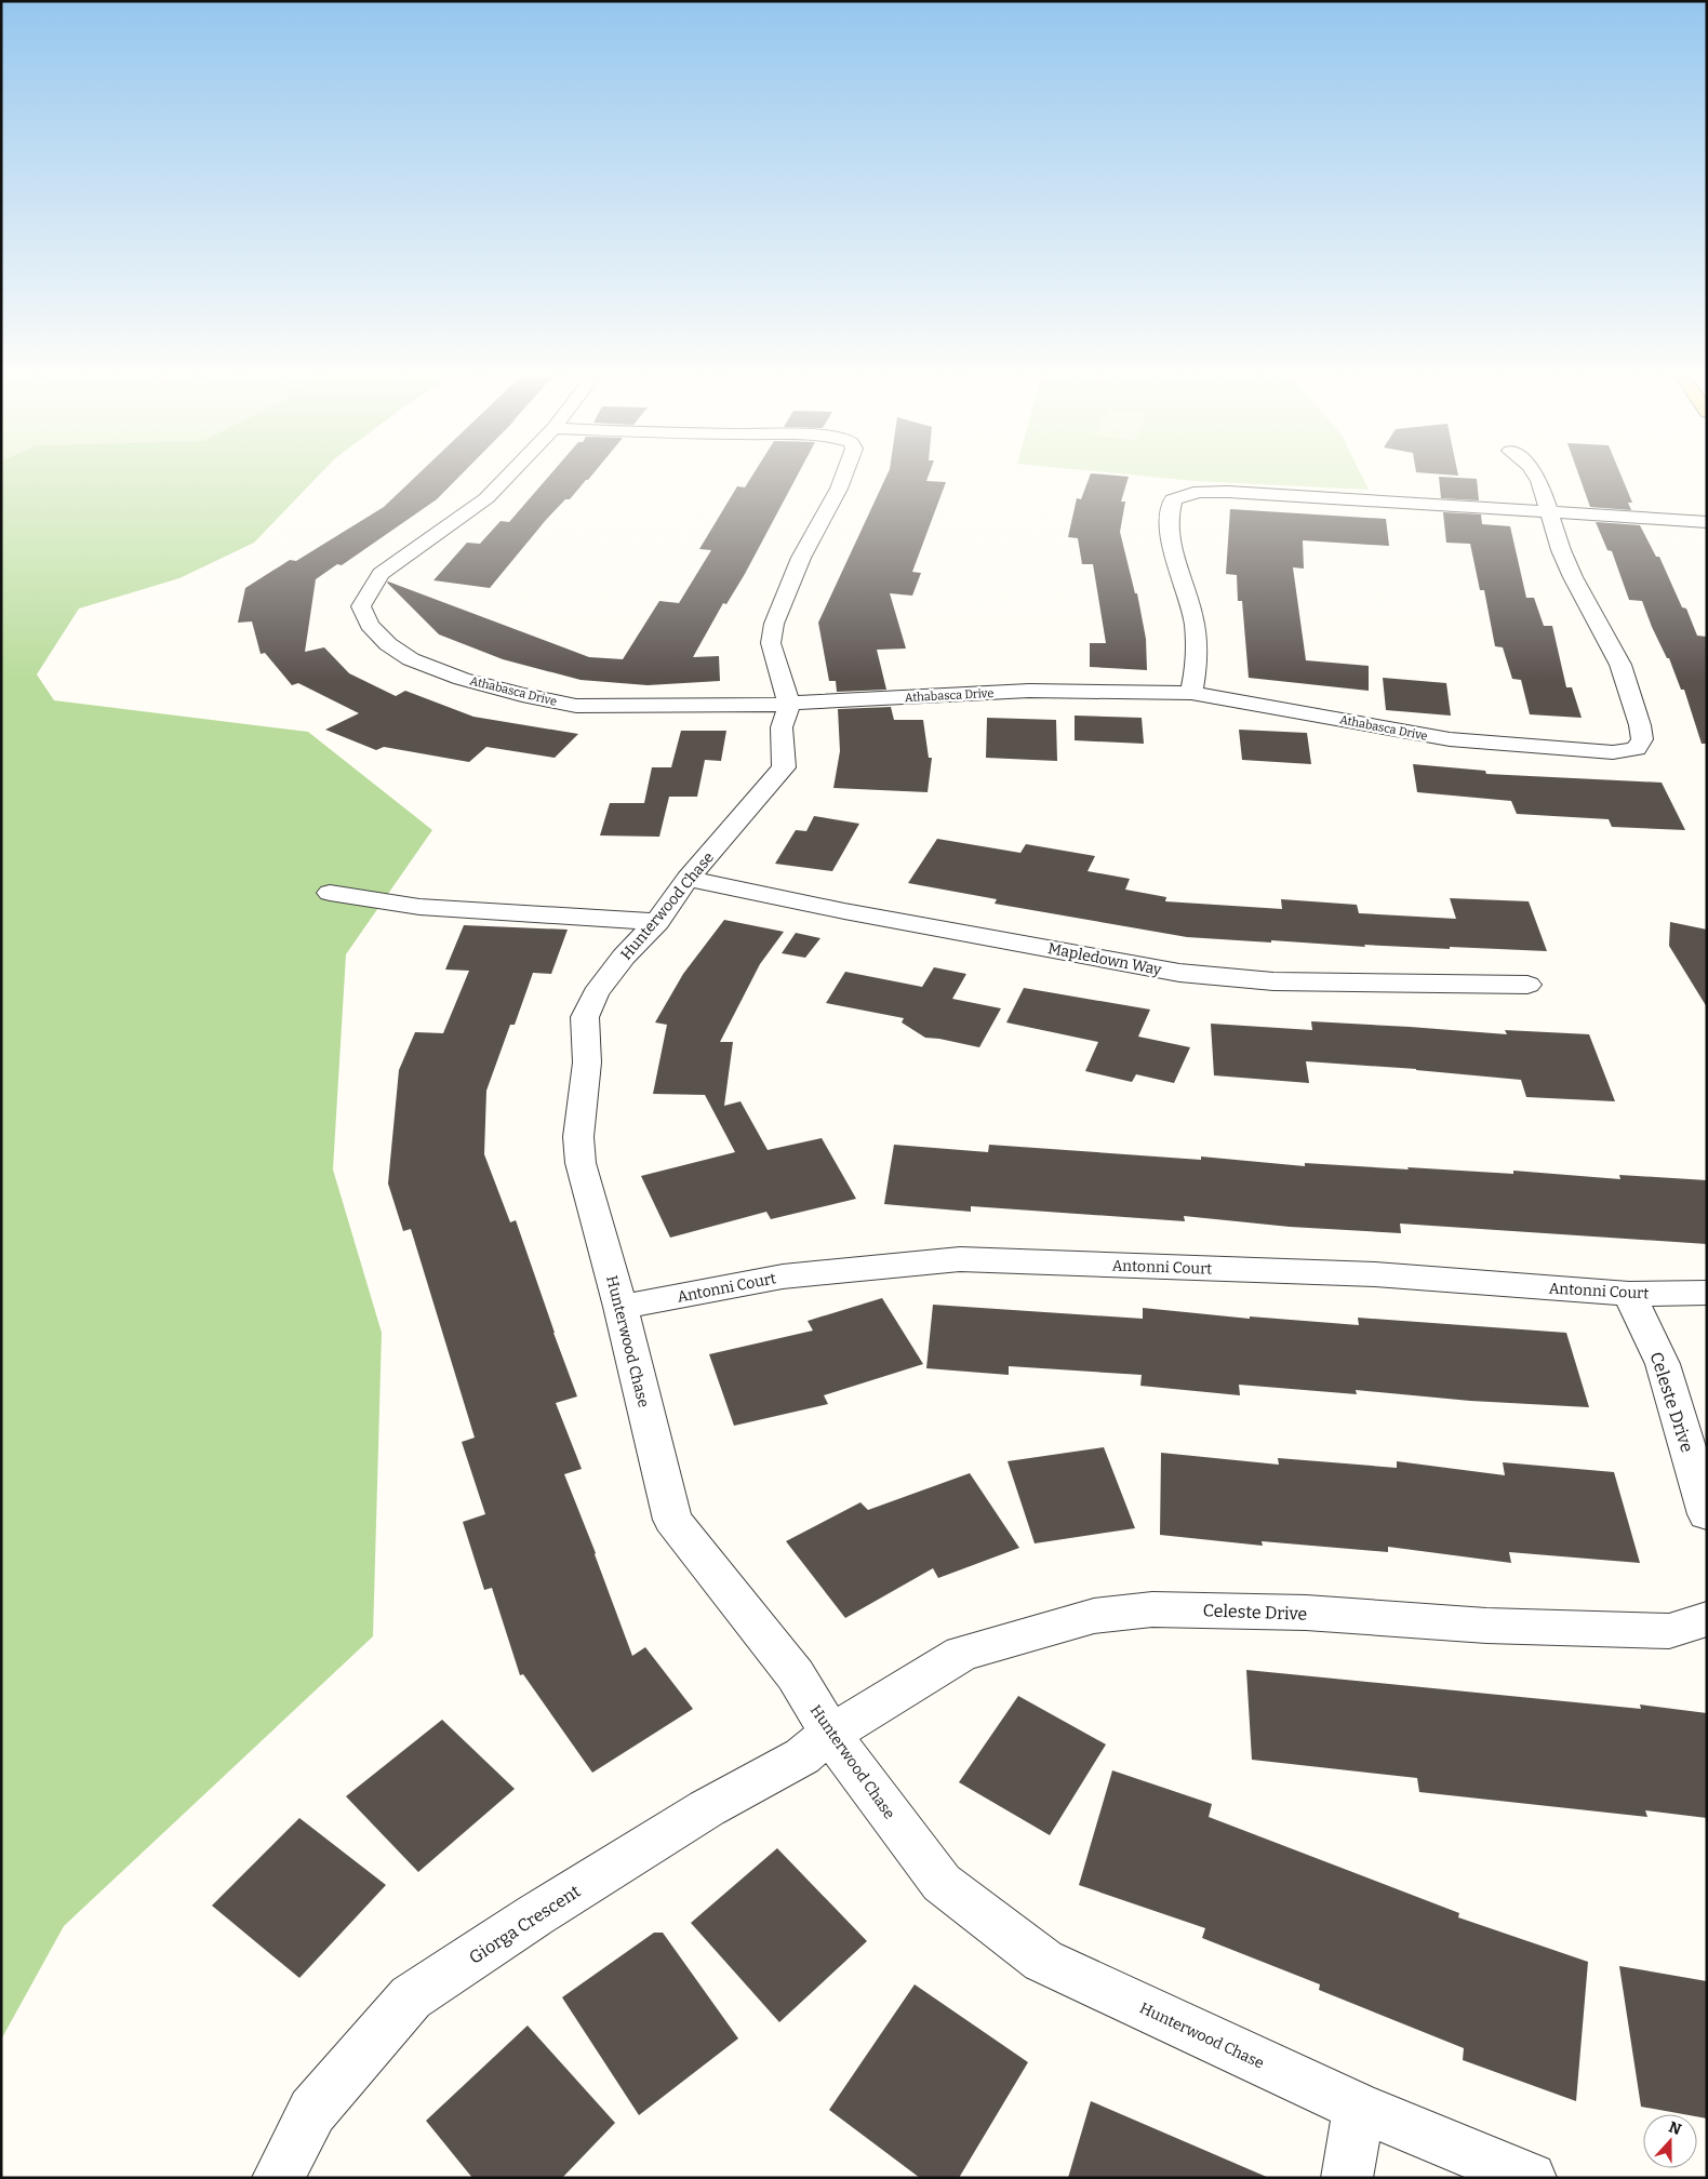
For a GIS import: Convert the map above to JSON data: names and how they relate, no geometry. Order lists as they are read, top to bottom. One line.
{"streets":{"street":["Athabasca Drive","Hunterwood Chase","Mapledown Way","Antonni Court","Celeste Drive","Giorga Crescent"]},"crossings":[["Athabasca Drive","Hunterwood Chase"],["Hunterwood Chase","Mapledown Way"],["Hunterwood Chase","Antonni Court"],["Hunterwood Chase","Celeste Drive"],["Hunterwood Chase","Giorga Crescent"],["Antonni Court","Celeste Drive"],["Celeste Drive","Giorga Crescent"]],"north":"top"}
